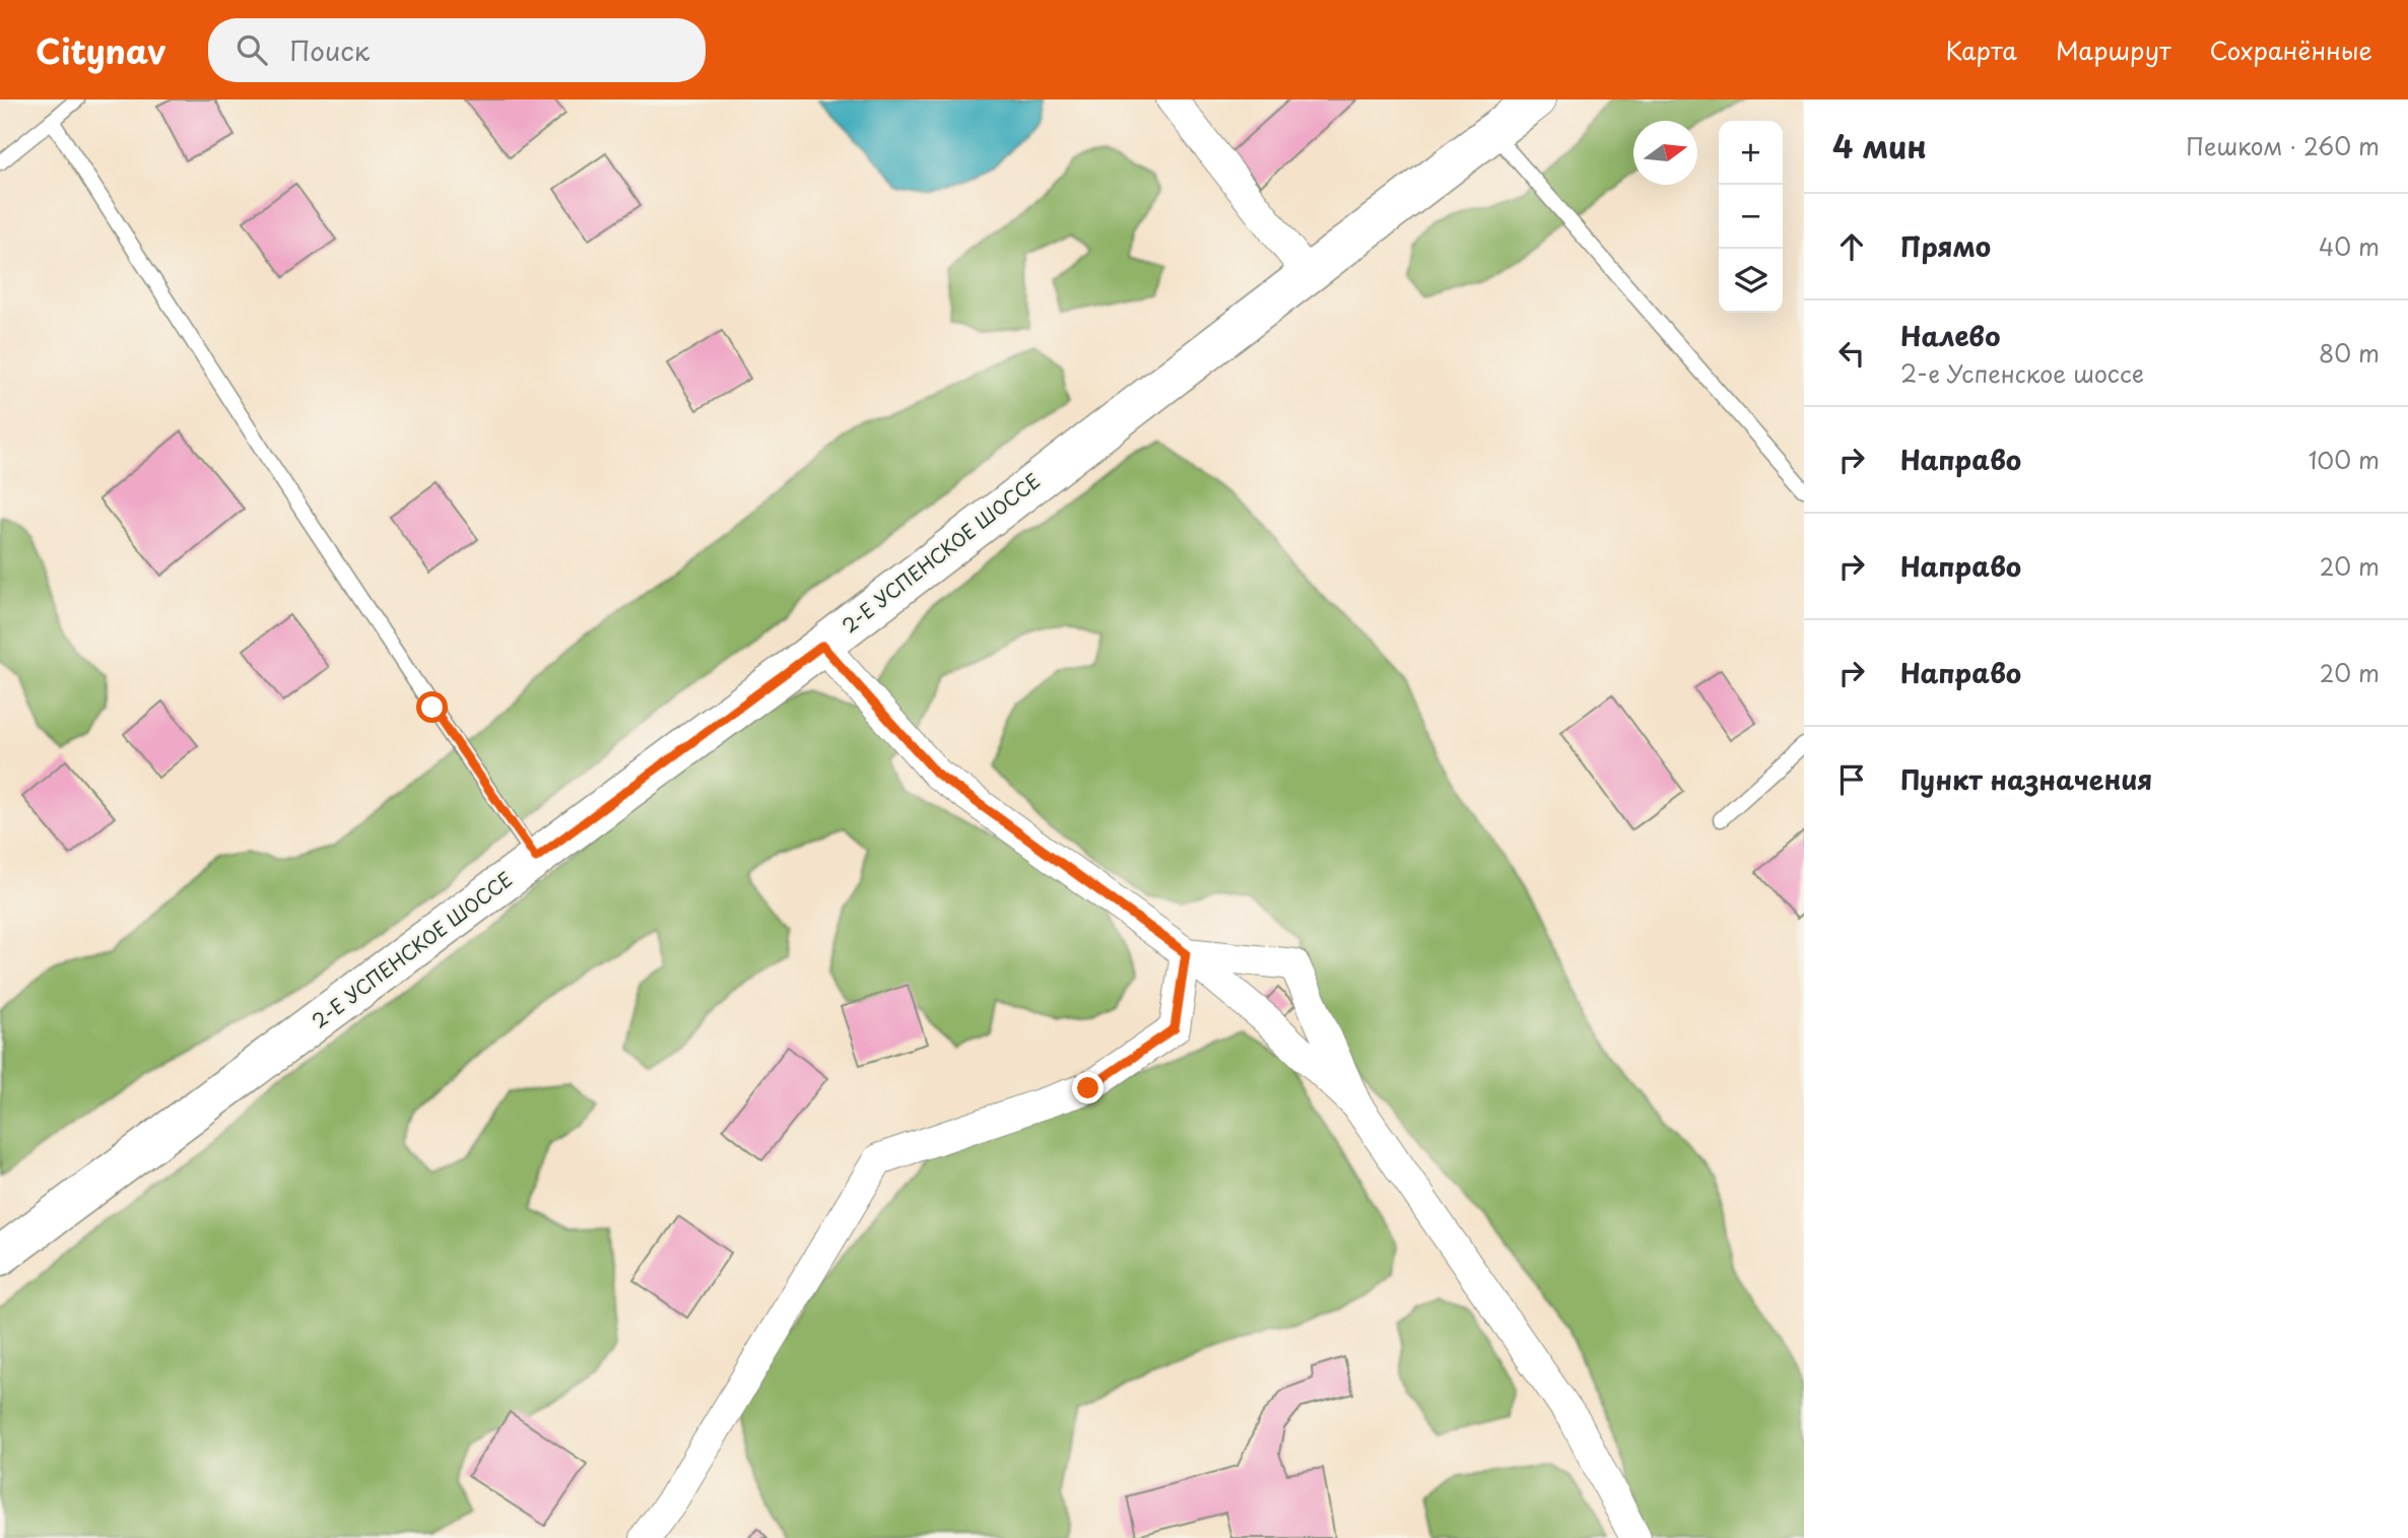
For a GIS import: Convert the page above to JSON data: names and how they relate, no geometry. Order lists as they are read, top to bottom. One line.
{"streets":{"main road":["2-Е УСПЕНСКОЕ ШОССЕ"]},"north":"right","page":{"header":"Citynav","search":"Поиск","nav":["Карта","Маршрут","Сохранённые"],"heading":["4 мин","Пешком · 260 m"],"map_buttons":["+","−"],"list":[["Прямо","40 m"],["Налево","2-е Успенское шоссе","80 m"],["Направо","100 m"],["Направо","20 m"],["Направо","20 m"],"Пункт назначения"]}}
